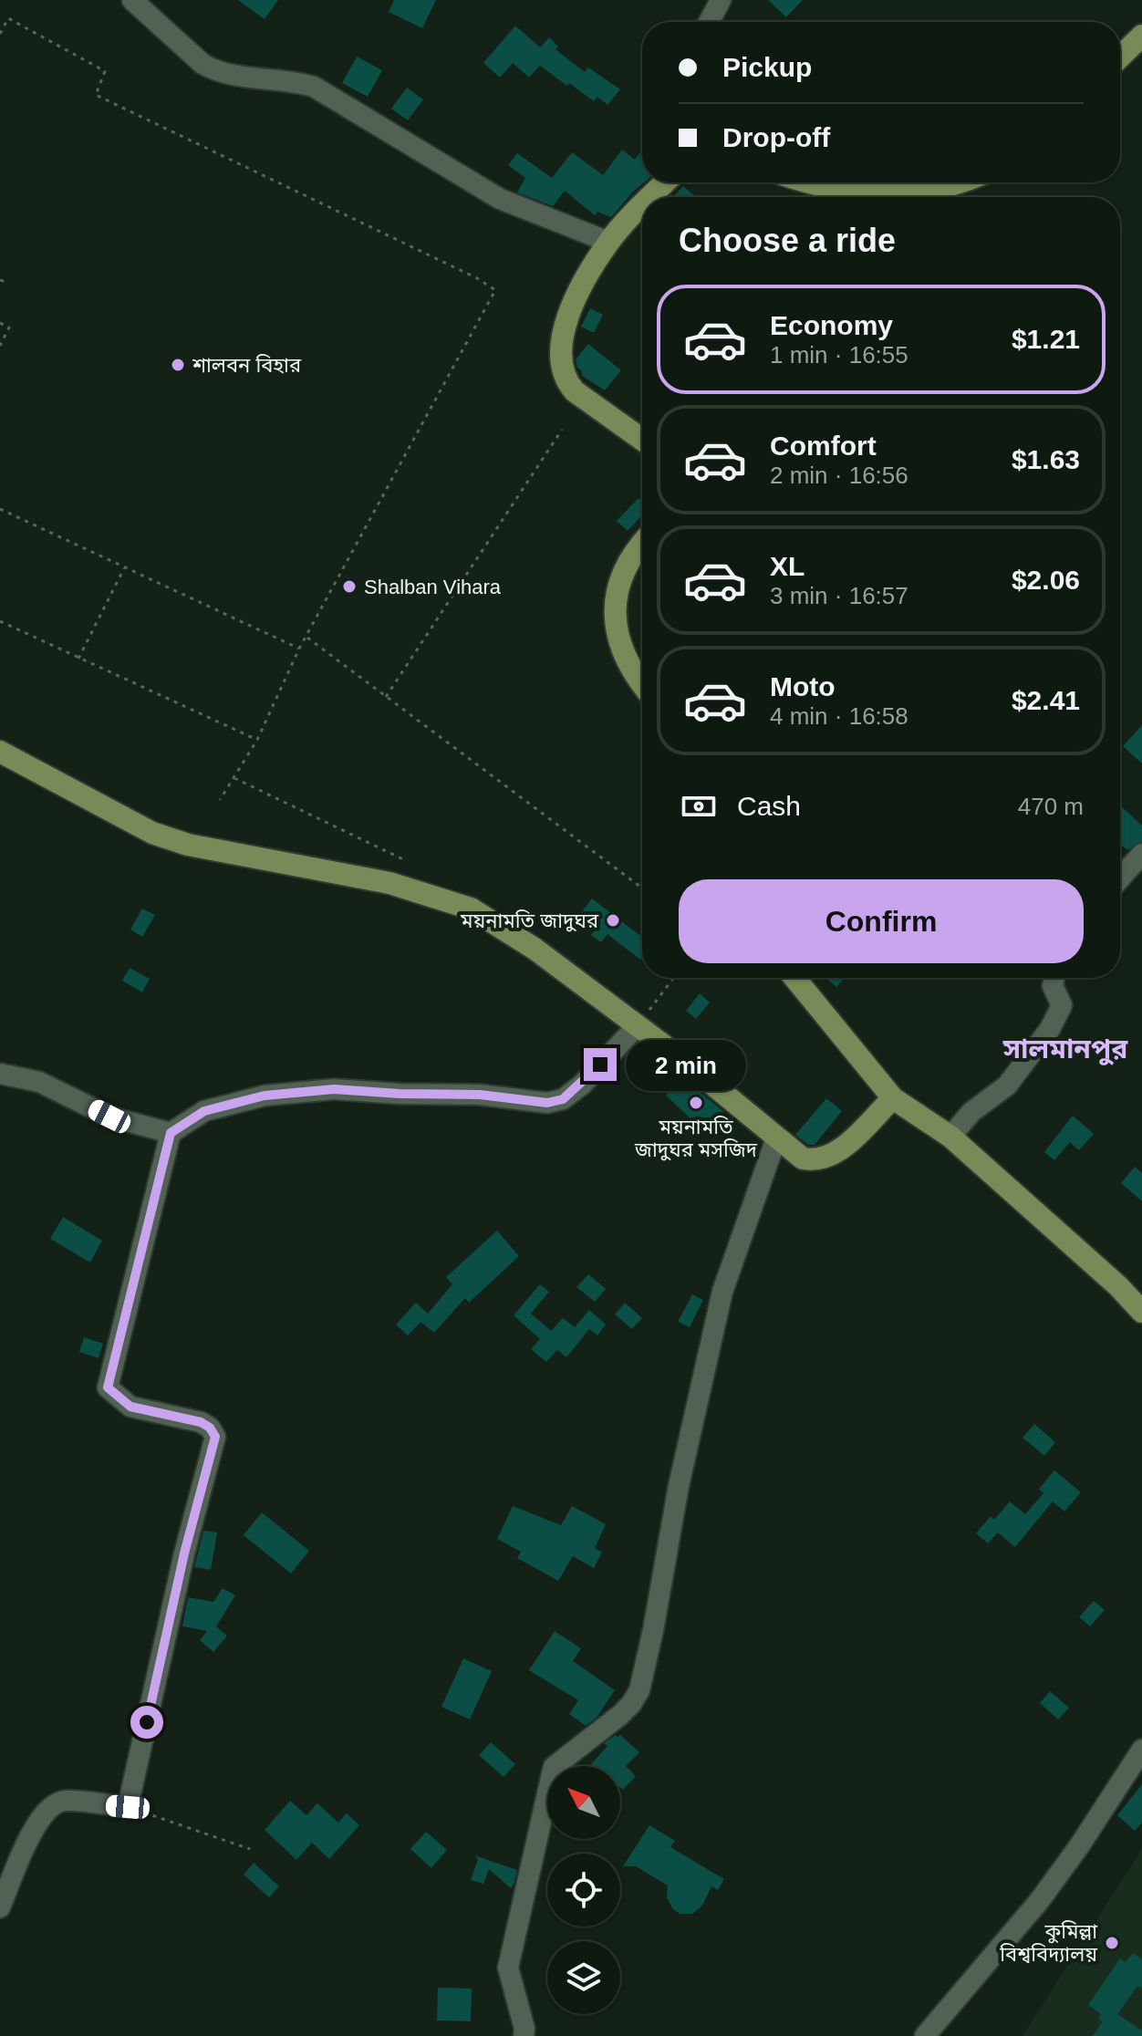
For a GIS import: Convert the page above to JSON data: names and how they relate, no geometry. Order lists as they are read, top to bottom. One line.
{"districts":["সালমানপুর"],"places":["শালবন বিহার","Shalban Vihara","ময়নামতি জাদুঘর","ময়নামতি জাদুঘর মসজিদ","কুমিল্লা বিশ্ববিদ্যালয়"],"north":"top left","page":{"banner":["Pickup","Drop-off"],"heading":"Choose a ride","list":[{"name":"Economy","note":"1 min · 16:55","value":"$1.21"},{"name":"Comfort","note":"2 min · 16:56","value":"$1.63"},{"name":"XL","note":"3 min · 16:57","value":"$2.06"},{"name":"Moto","note":"4 min · 16:58","value":"$2.41"}],"pay":["Cash","470 m"],"buttons":"Confirm","bubble":"2 min"}}
